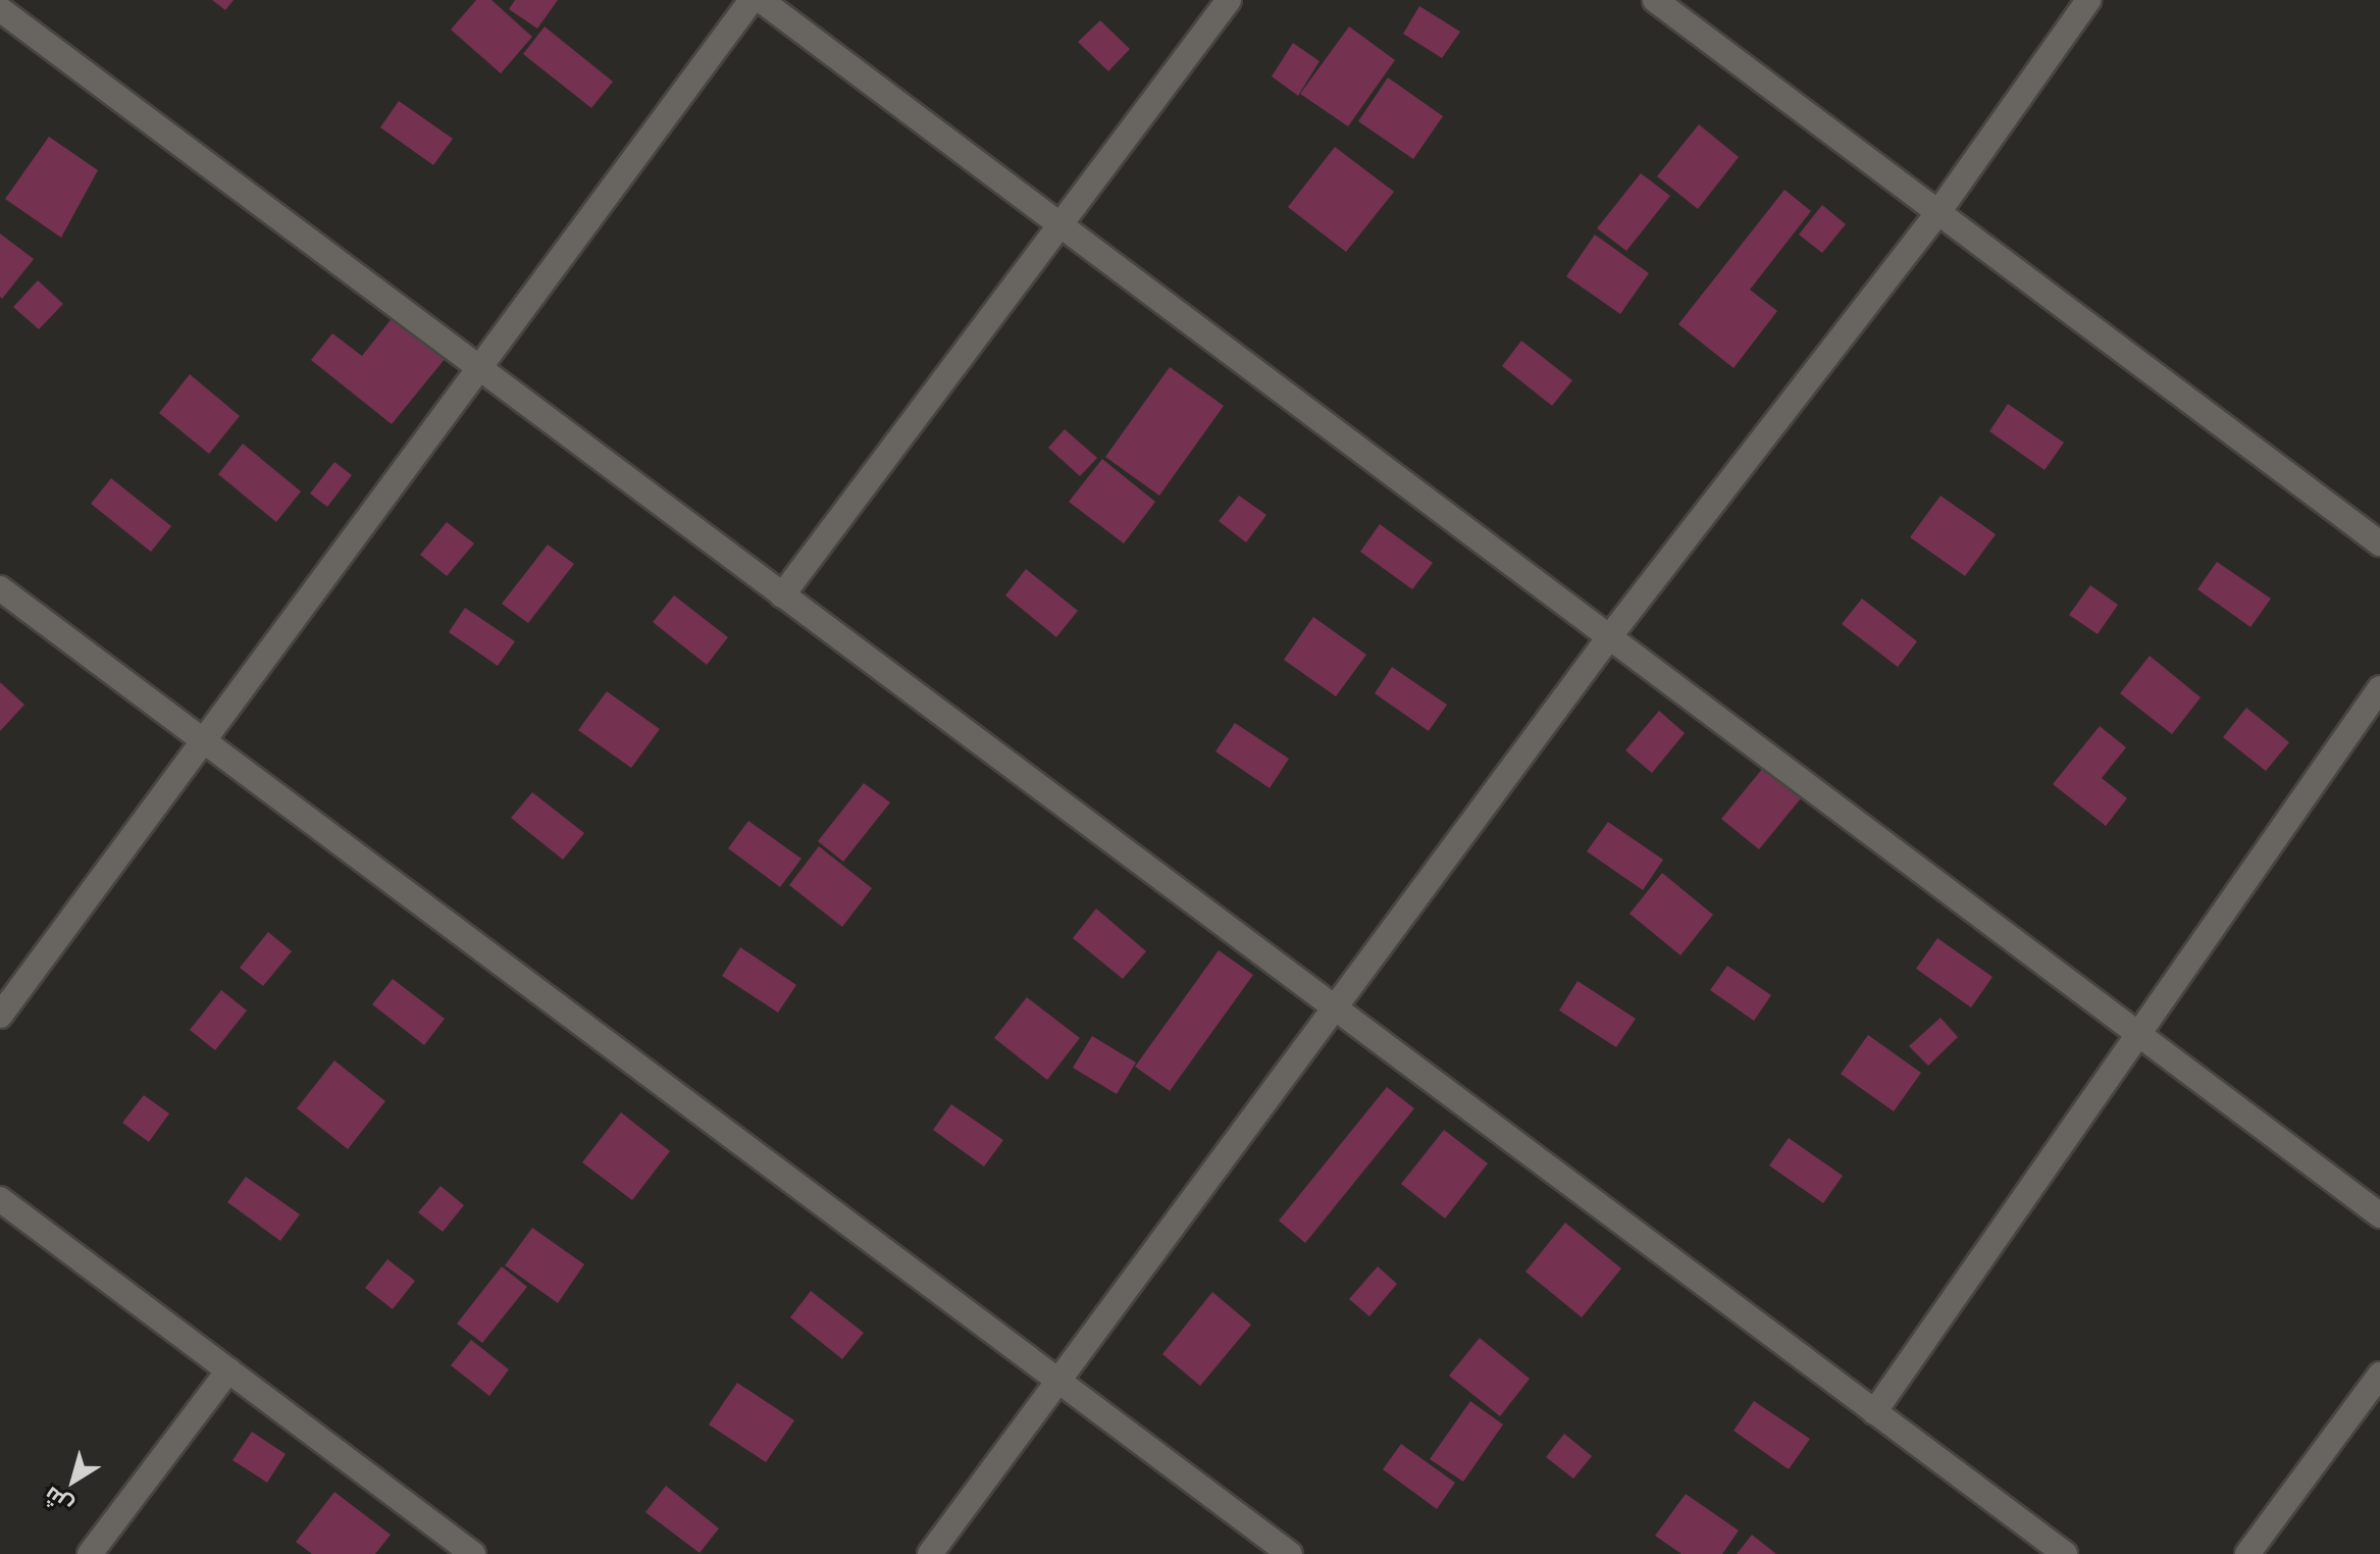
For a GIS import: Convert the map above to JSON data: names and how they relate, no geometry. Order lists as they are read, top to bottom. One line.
{"north":"bottom left"}
